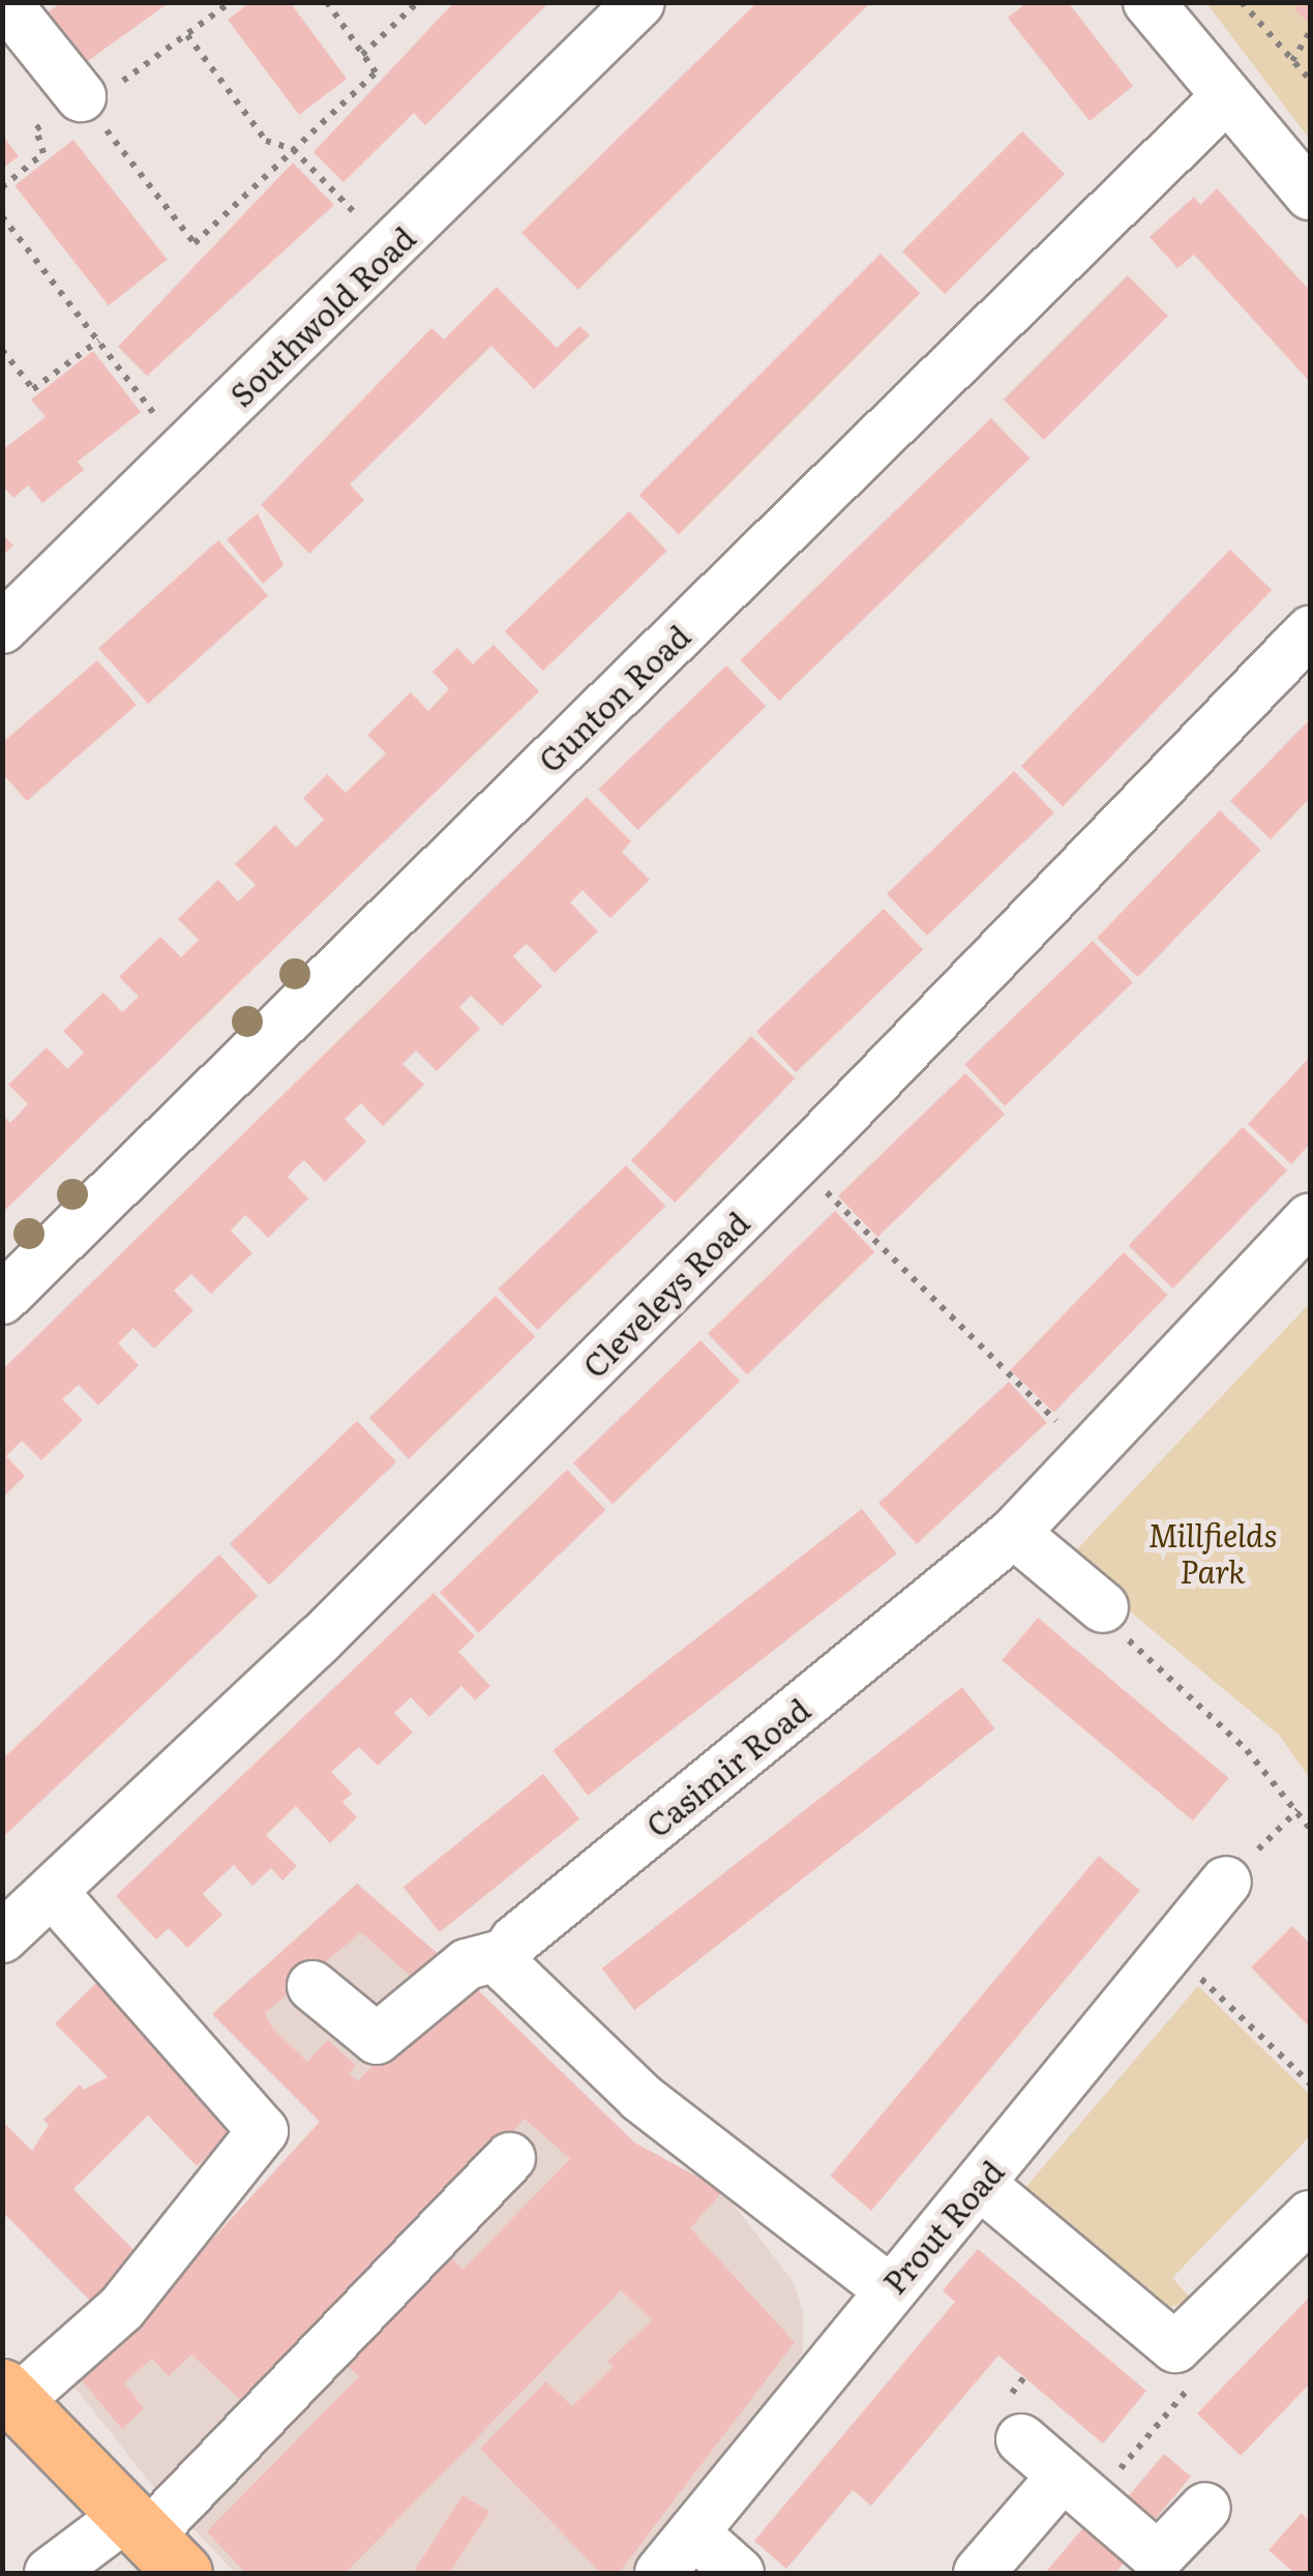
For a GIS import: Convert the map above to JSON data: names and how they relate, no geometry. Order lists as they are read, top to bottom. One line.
{"streets":{"street":["Southwold Road","Gunton Road","Cleveleys Road","Casimir Road","Prout Road"]},"parks":["Millfields Park"]}
